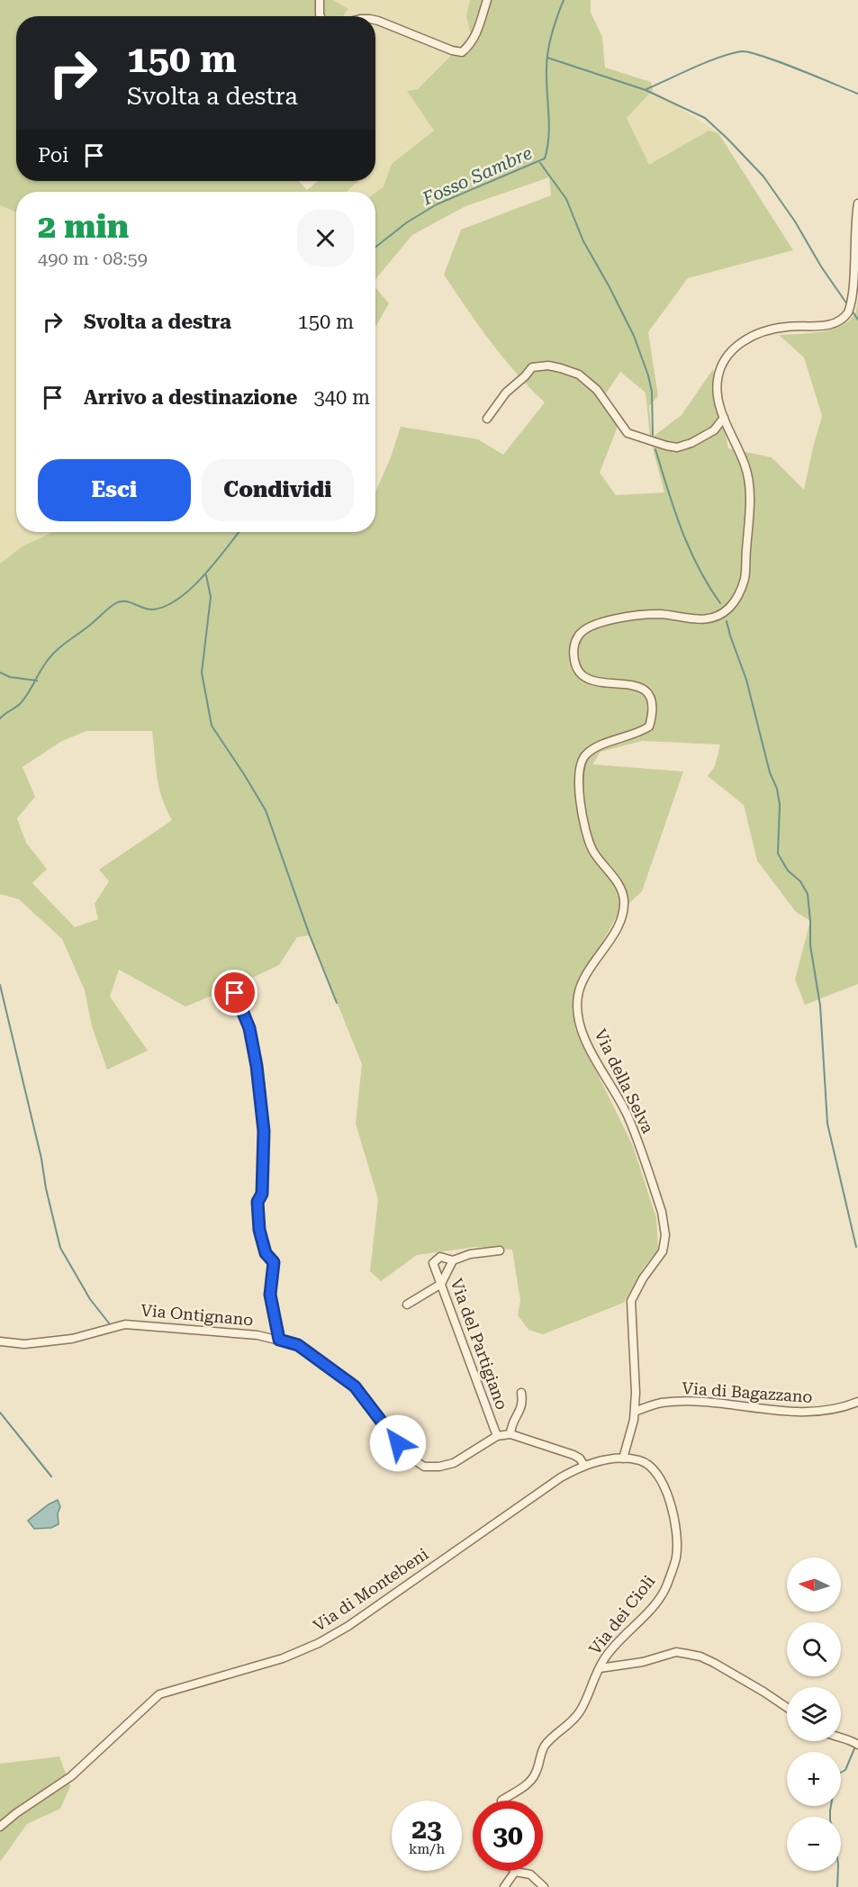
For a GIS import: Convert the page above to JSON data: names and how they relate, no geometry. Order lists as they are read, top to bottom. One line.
{"streets":{"street":["Via della Selva","Via Ontignano","Via del Partigiano","Via di Bagazzano","Via di Montebeni","Via dei Cioli"]},"crossings":[["Via della Selva","Via di Bagazzano"],["Via della Selva","Via di Montebeni"],["Via della Selva","Via dei Cioli"],["Via Ontignano","Via del Partigiano"],["Via Ontignano","Via di Montebeni"],["Via di Montebeni","Via dei Cioli"]],"water":["Fosso Sambre"],"north":"left","page":{"turn":["150 m","Svolta a destra"],"then":"Poi","heading":["2 min","490 m · 08:59"],"list":[{"name":"Svolta a destra","value":"150 m"},{"name":"Arrivo a destinazione","value":"340 m"}],"buttons":["Esci","Condividi"],"map_buttons":["+","−"],"speed":"23 km/h","limit":"30"}}
